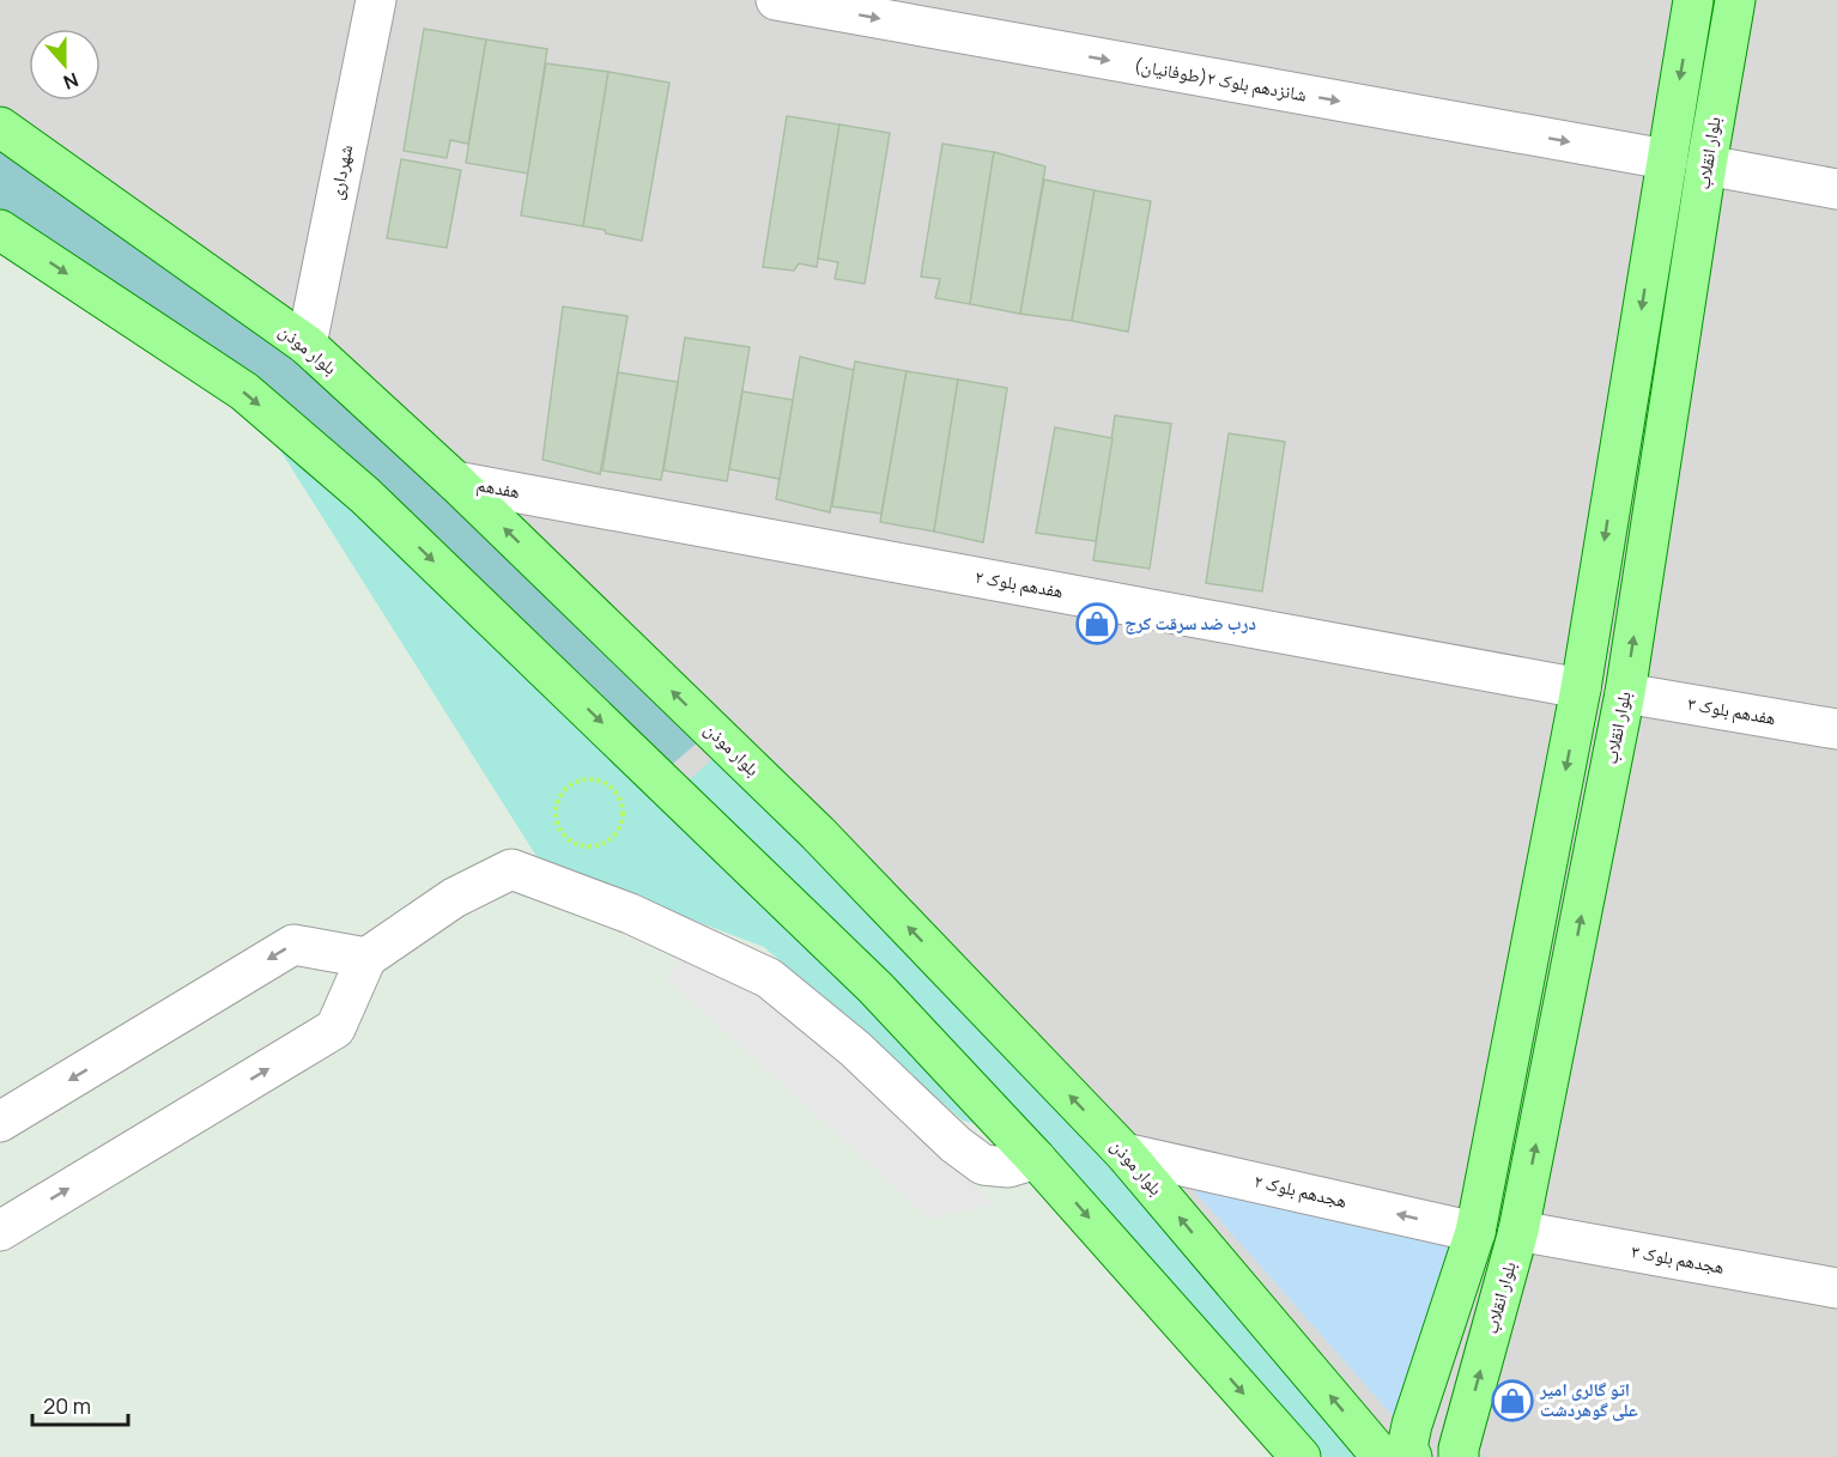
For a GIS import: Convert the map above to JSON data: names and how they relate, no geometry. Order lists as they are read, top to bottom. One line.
{"streets":{"main road":["بلوار انقلاب","بلوار موذن"],"street":["شانزدهم بلوک ۲(طوفانیان)","شهرداری","هفدهم","هفدهم بلوک ۲","هفدهم بلوک ۳","هجدهم بلوک ۲","هجدهم بلوک ۳"]},"crossings":[["بلوار انقلاب","هفدهم بلوک ۳"],["بلوار انقلاب","هجدهم بلوک ۳"],["شهرداری","بلوار موذن"],["بلوار موذن","هفدهم"],["بلوار موذن","هجدهم بلوک ۲"],["هفدهم","هفدهم بلوک ۲"]],"one_way":["شانزدهم بلوک ۲(طوفانیان)","هجدهم بلوک ۲"],"places":{"shop":["درب ضد سرقت کرج","اتو گالری امیر علی گوهردشت"]},"scale_bar":"20 m","north":"bottom"}
